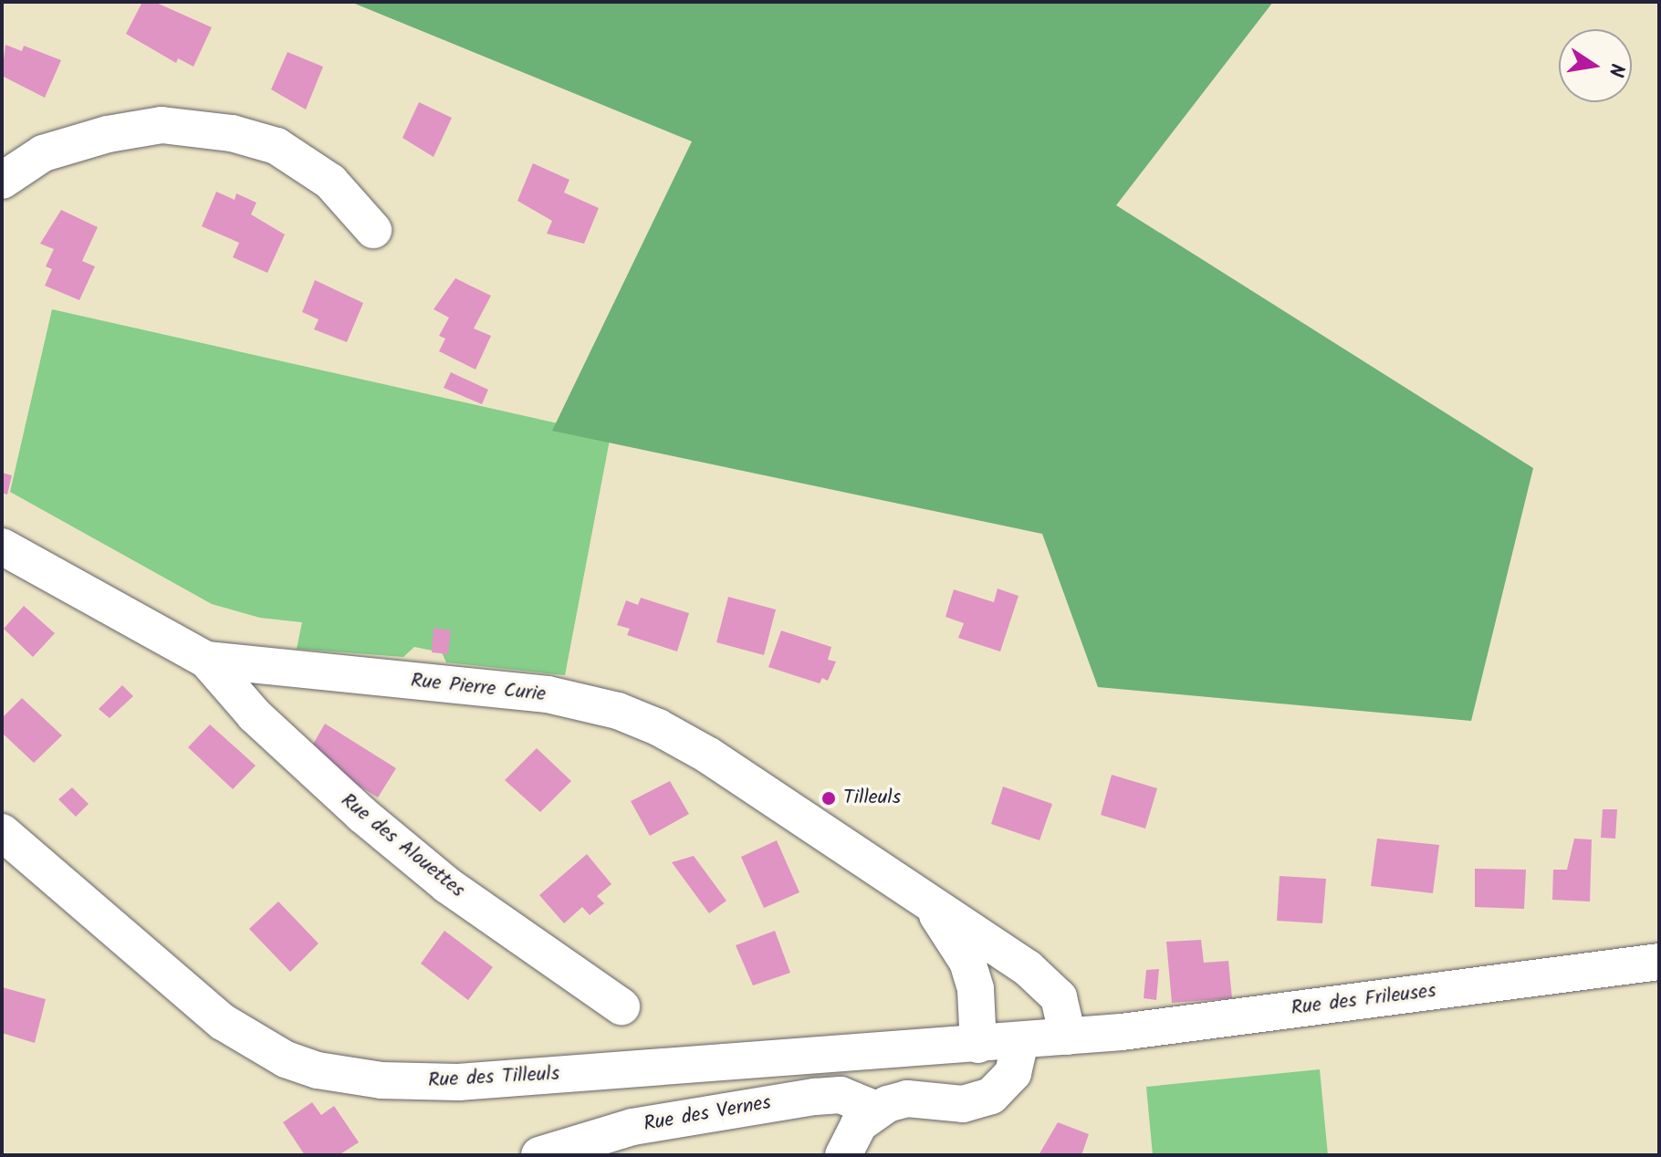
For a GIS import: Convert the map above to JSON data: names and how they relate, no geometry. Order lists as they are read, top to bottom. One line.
{"streets":{"street":["Rue Pierre Curie","Rue des Alouettes","Rue des Frileuses","Rue des Tilleuls","Rue des Vernes"]},"crossings":[["Rue Pierre Curie","Rue des Alouettes"],["Rue Pierre Curie","Rue des Frileuses"],["Rue Pierre Curie","Rue des Tilleuls"],["Rue des Frileuses","Rue des Tilleuls"]],"places":["Tilleuls"],"north":"right"}
